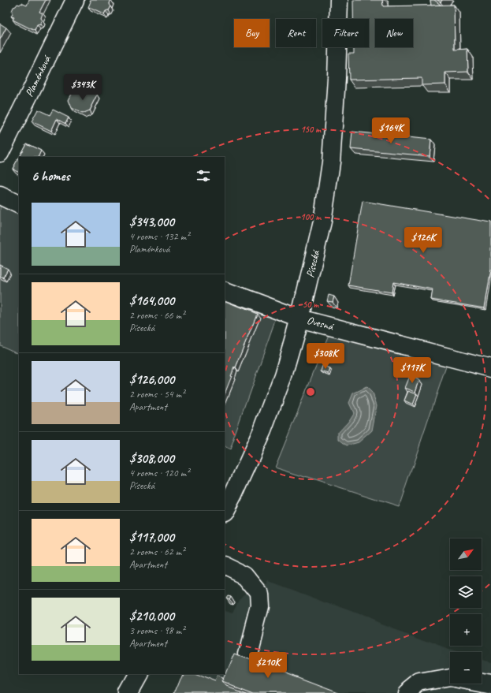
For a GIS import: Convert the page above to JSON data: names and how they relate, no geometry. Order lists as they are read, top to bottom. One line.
{"streets":{"street":["Plaménková","Písecká","Ovesná"]},"crossings":[["Písecká","Ovesná"]],"north":"top right","page":{"chip":["Buy","Rent","Filters","New"],"price":["$343K","$164K","$126K","$308K","$117K","$210K"],"heading":"6 homes","list":[{"name":"$343,000","note":"4 rooms · 132 m² · Plaménková"},{"name":"$164,000","note":"2 rooms · 66 m² · Písecká"},{"name":"$126,000","note":"2 rooms · 54 m² · Apartment"},{"name":"$308,000","note":"4 rooms · 120 m² · Písecká"},{"name":"$117,000","note":"2 rooms · 62 m² · Apartment"},{"name":"$210,000","note":"3 rooms · 98 m² · Apartment"}],"map_buttons":["+","−"]},"rings":["150 m","100 m","50 m"]}
